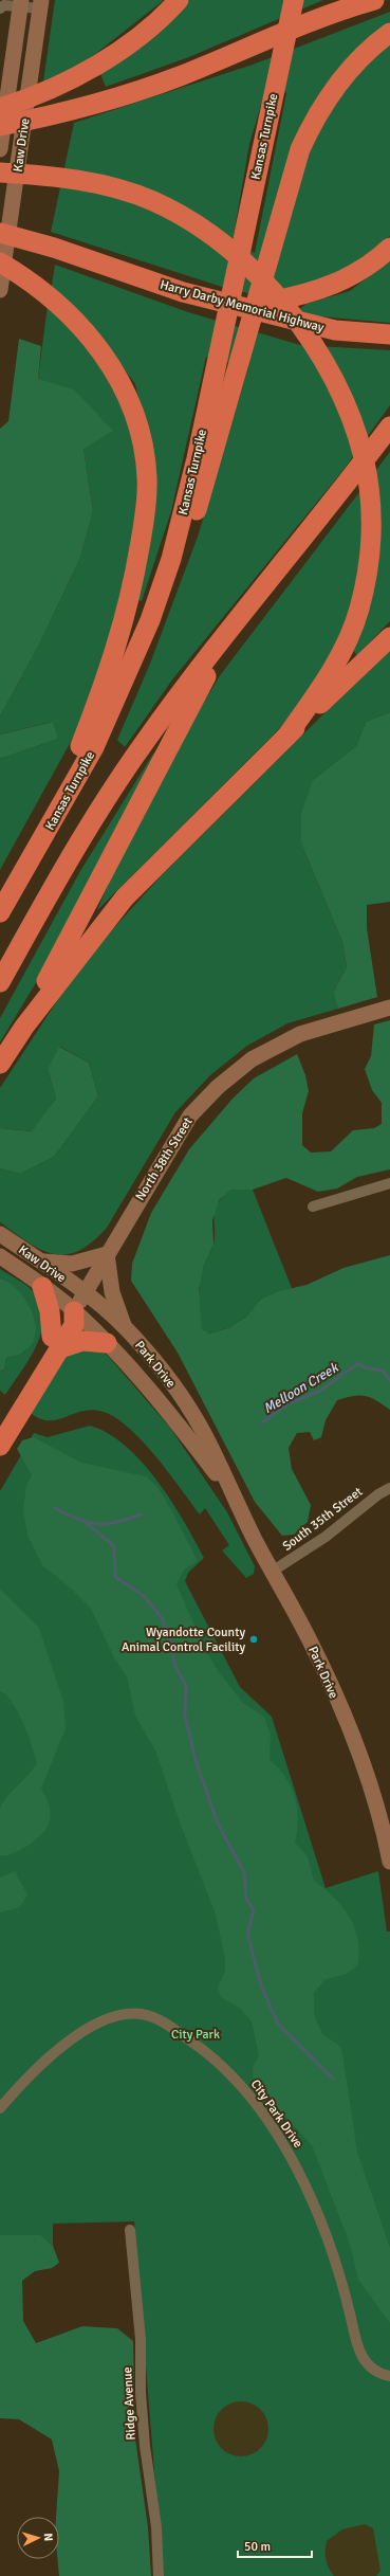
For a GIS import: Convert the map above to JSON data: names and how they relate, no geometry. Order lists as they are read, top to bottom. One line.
{"streets":{"highway":["Kansas Turnpike","Harry Darby Memorial Highway"],"main road":["Kaw Drive","North 38th Street","Park Drive"],"street":["South 35th Street","City Park Drive","Ridge Avenue"]},"crossings":[["Kaw Drive","North 38th Street"],["Kaw Drive","Park Drive"],["North 38th Street","Park Drive"],["Park Drive","South 35th Street"]],"water":["Melloon Creek"],"parks":["City Park"],"places":["Wyandotte County Animal Control Facility"],"scale_bar":"50 m","north":"right"}
